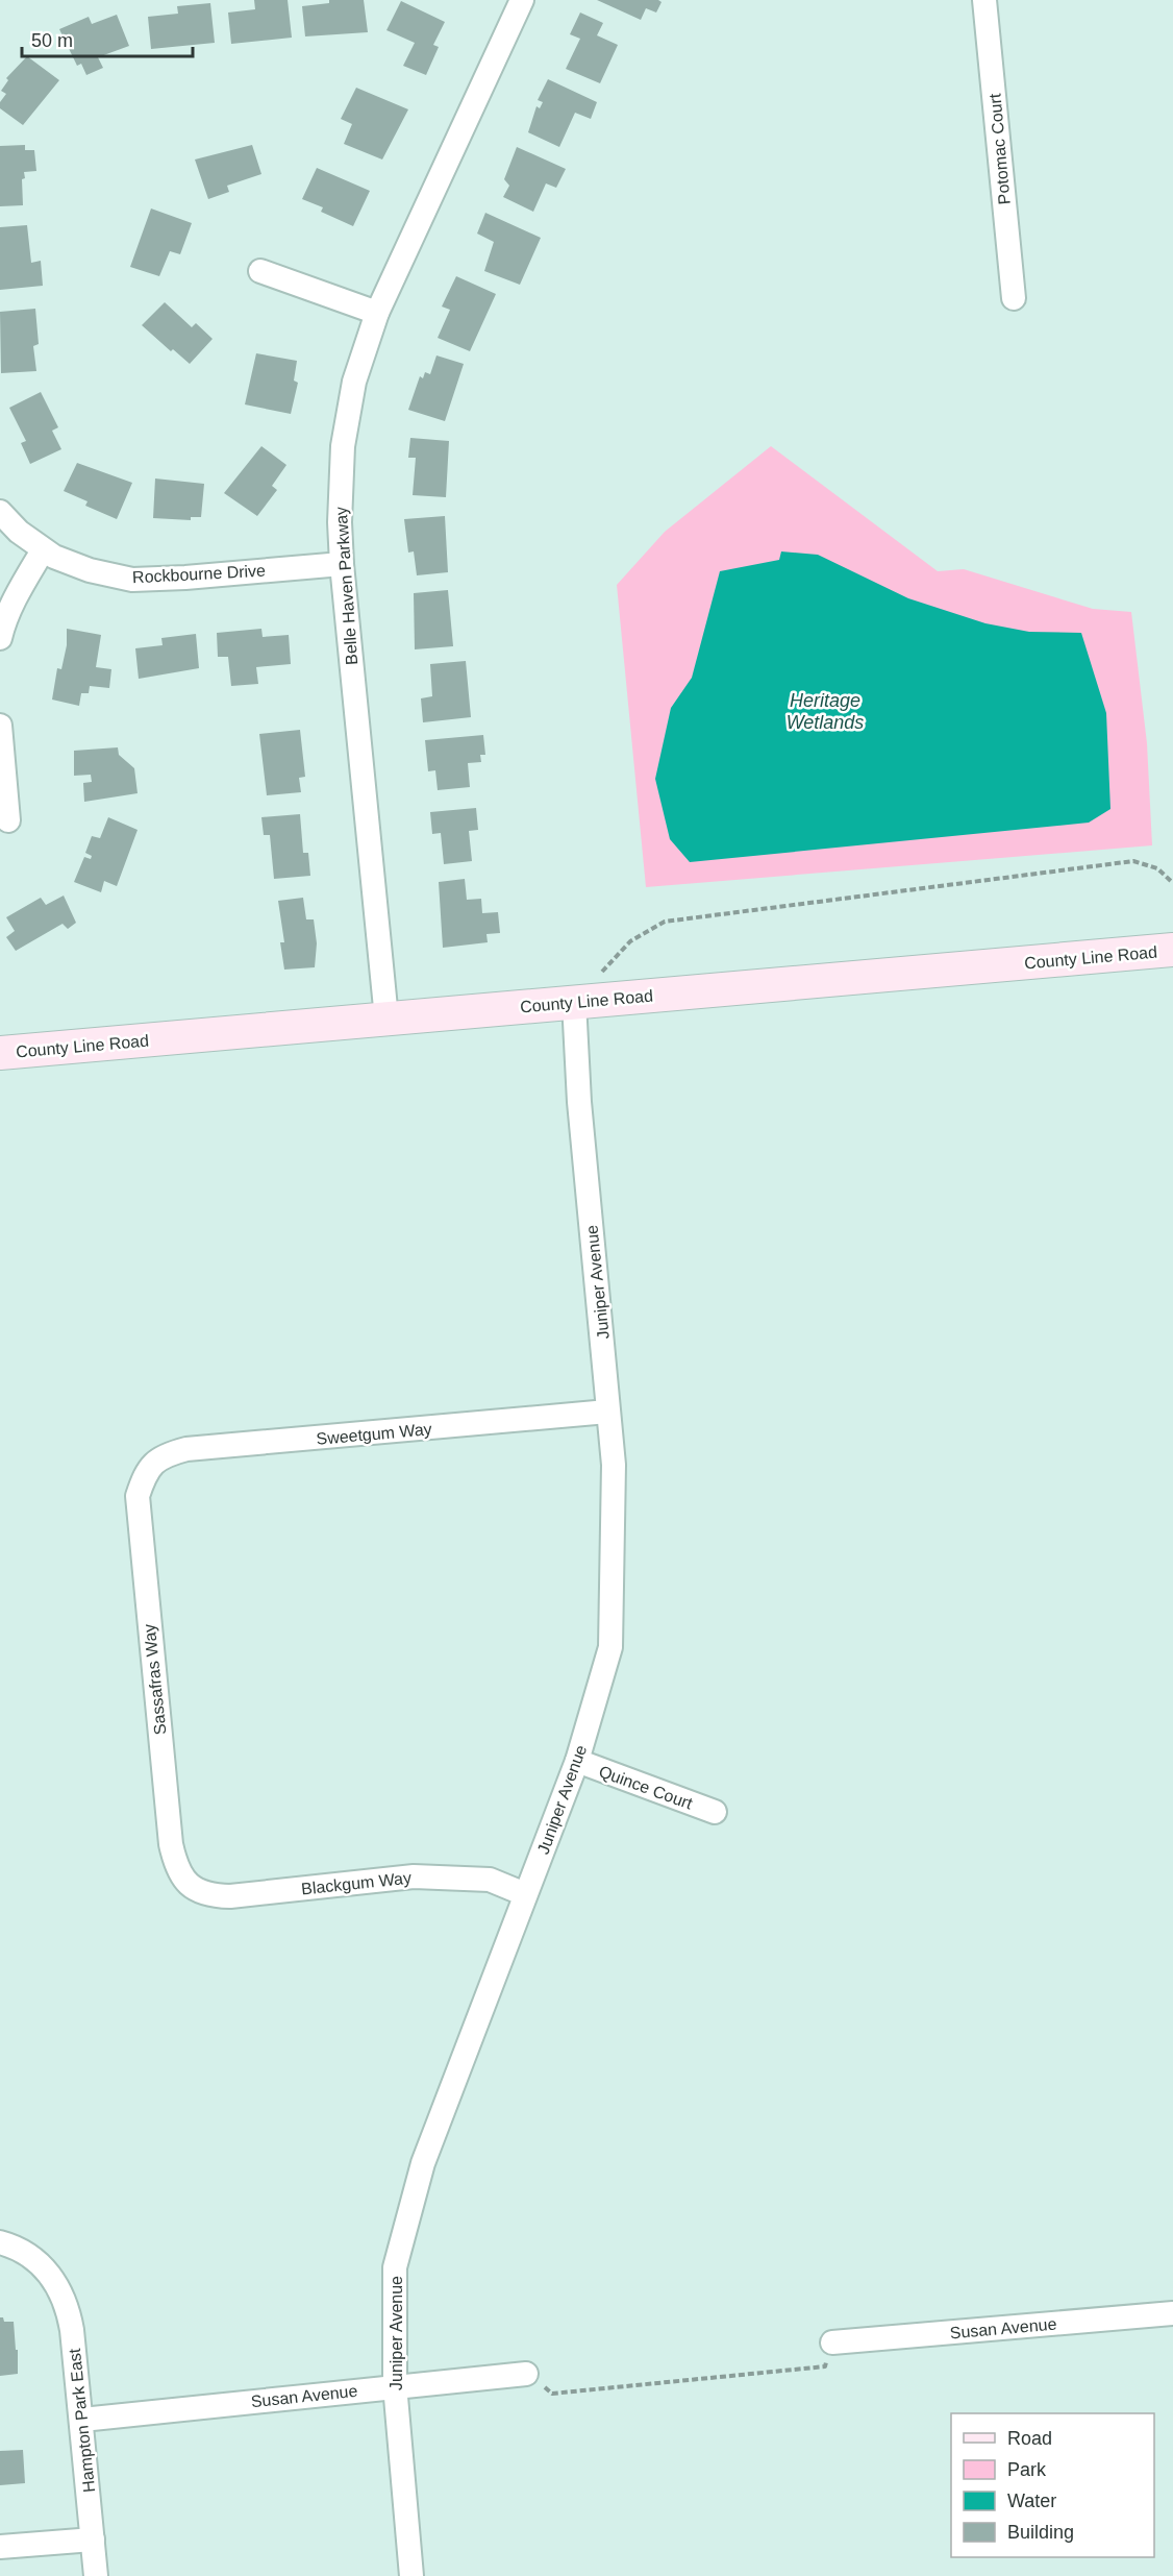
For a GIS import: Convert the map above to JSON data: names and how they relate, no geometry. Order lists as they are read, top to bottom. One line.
{"streets":{"main road":["County Line Road"],"street":["Potomac Court","Rockbourne Drive","Belle Haven Parkway","Juniper Avenue","Sweetgum Way","Sassafras Way","Quince Court","Blackgum Way","Susan Avenue","Hampton Park East"]},"crossings":[["Rockbourne Drive","Belle Haven Parkway"],["Belle Haven Parkway","County Line Road"],["County Line Road","Juniper Avenue"],["Juniper Avenue","Sweetgum Way"],["Juniper Avenue","Quince Court"],["Juniper Avenue","Blackgum Way"],["Juniper Avenue","Susan Avenue"],["Sweetgum Way","Sassafras Way"],["Sassafras Way","Blackgum Way"],["Susan Avenue","Hampton Park East"]],"water":["Heritage Wetlands"],"legend":["Road","Park","Water","Building"],"scale_bar":"50 m"}
